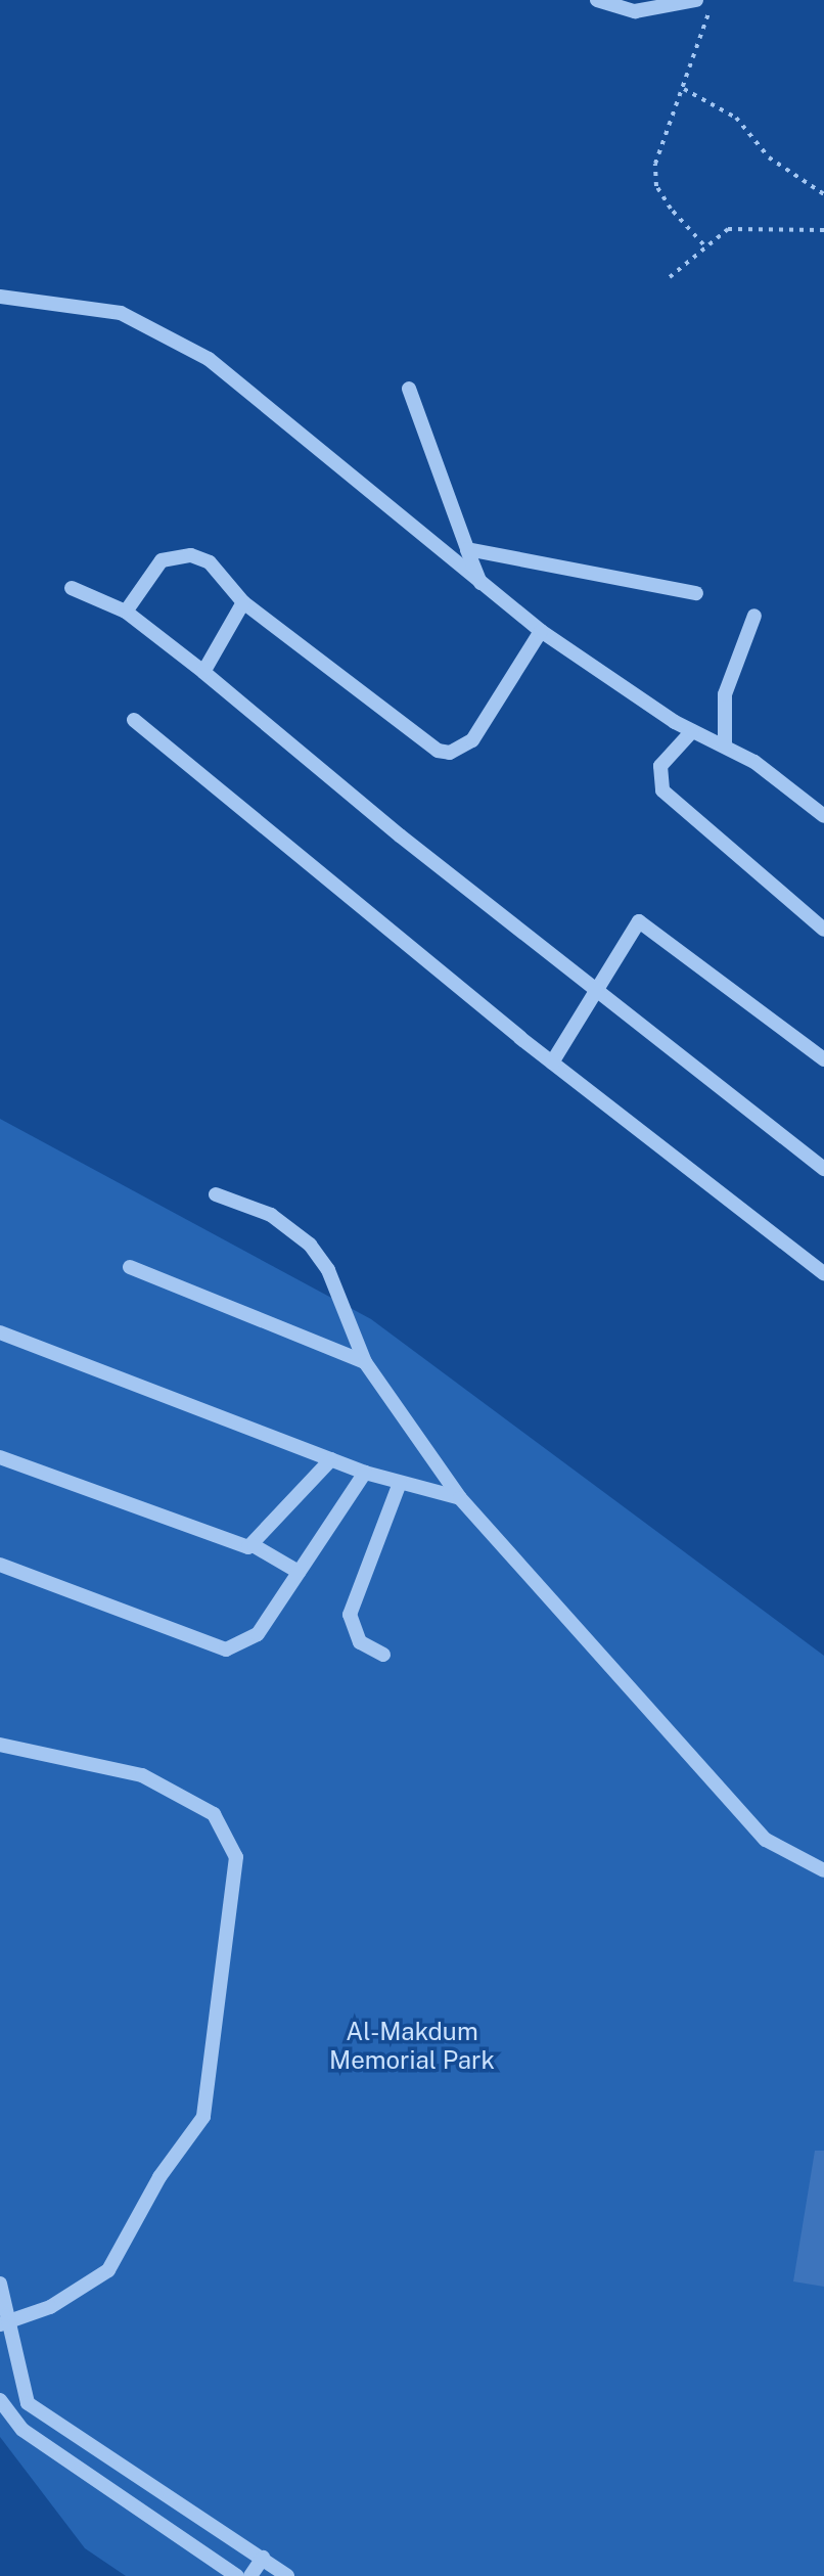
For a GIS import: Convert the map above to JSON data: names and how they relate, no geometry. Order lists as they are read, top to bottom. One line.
{"parks":["Al-Makdum Memorial Park"]}
